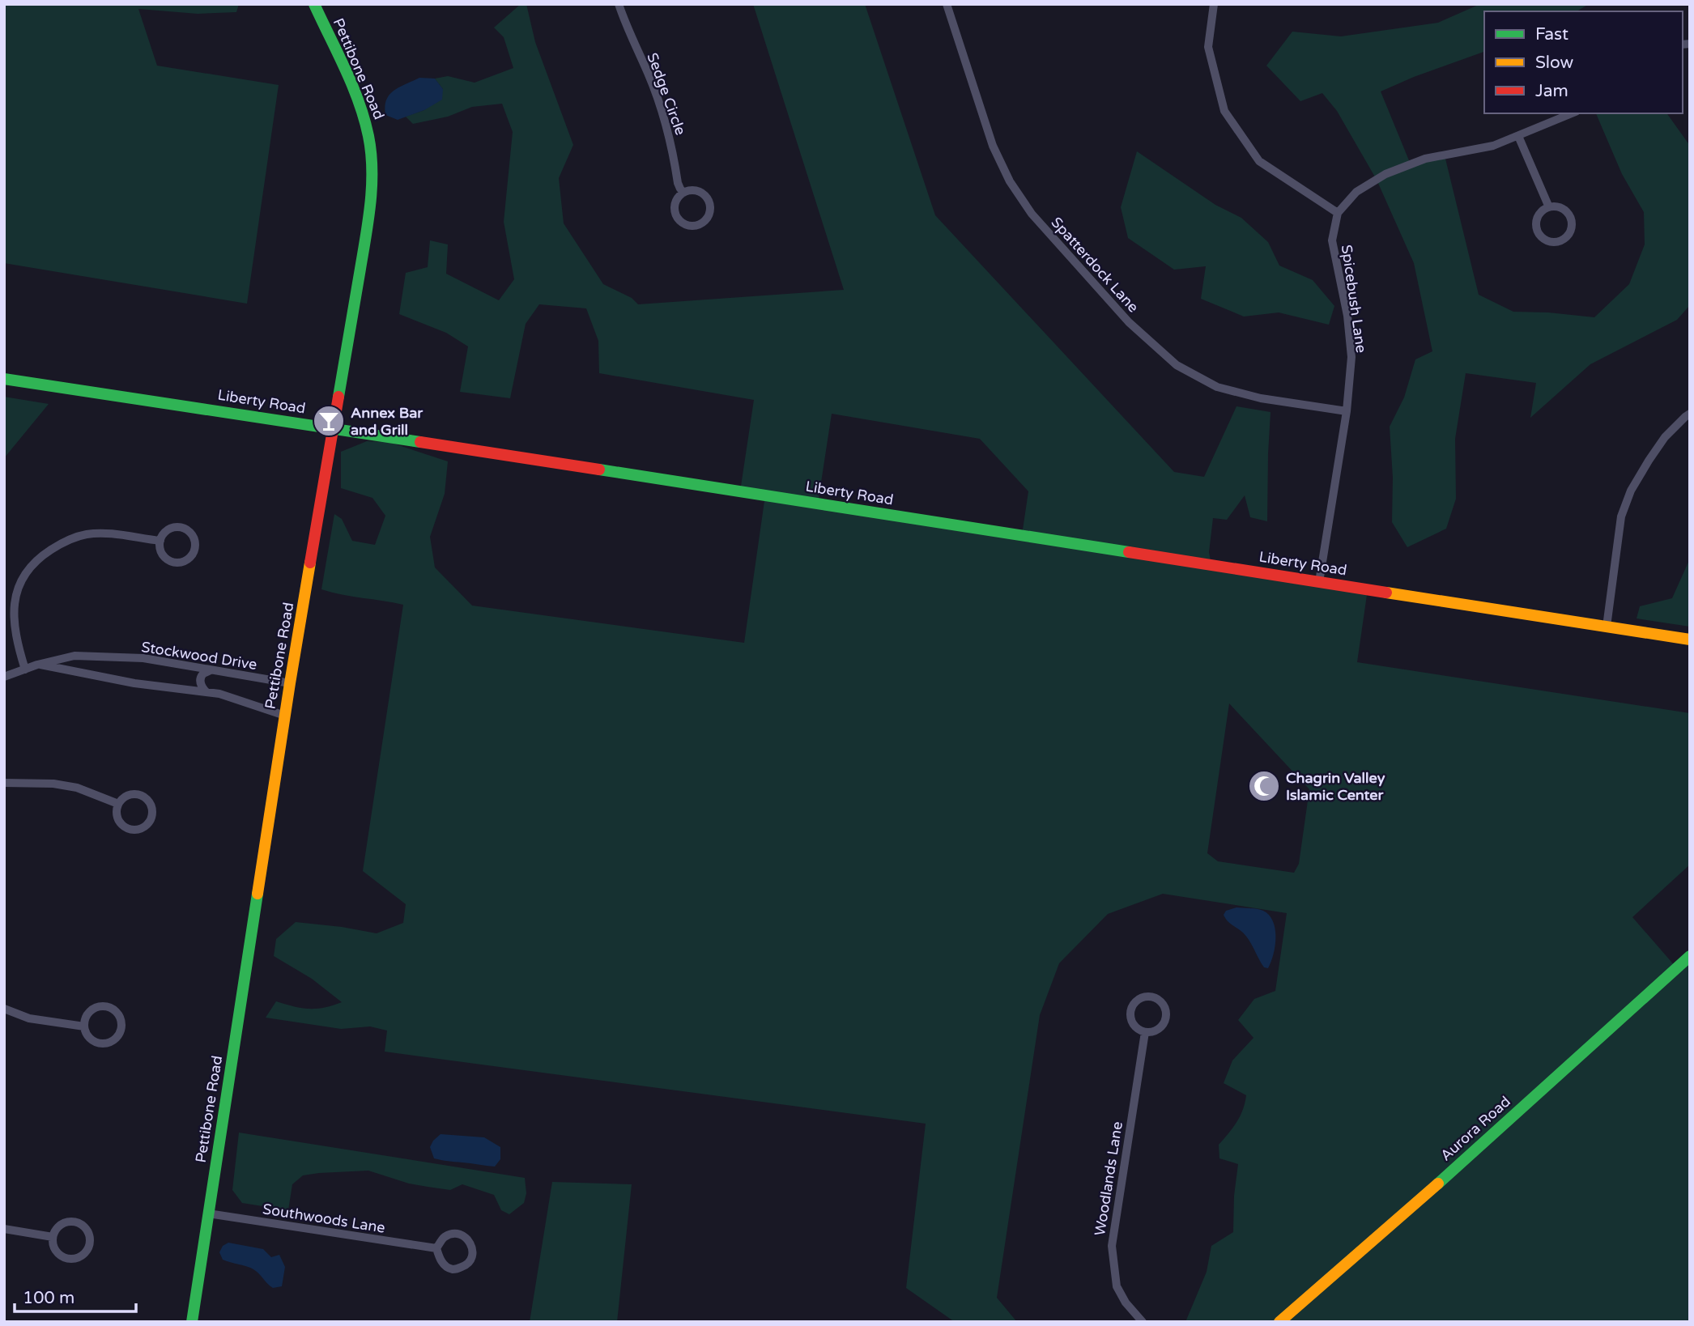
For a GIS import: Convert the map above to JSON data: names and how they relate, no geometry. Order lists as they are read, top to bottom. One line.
{"streets":{"street":["Pettibone Road","Sedge Circle","Spatterdock Lane","Spicebush Lane","Liberty Road","Stockwood Drive","Aurora Road","Woodlands Lane","Southwoods Lane"]},"crossings":[["Pettibone Road","Liberty Road"],["Pettibone Road","Stockwood Drive"],["Pettibone Road","Southwoods Lane"],["Spatterdock Lane","Spicebush Lane"],["Spicebush Lane","Liberty Road"]],"places":{"bar":["Annex Bar and Grill"],"mosque":["Chagrin Valley Islamic Center"]},"legend":["Fast","Slow","Jam"],"scale_bar":"100 m"}
